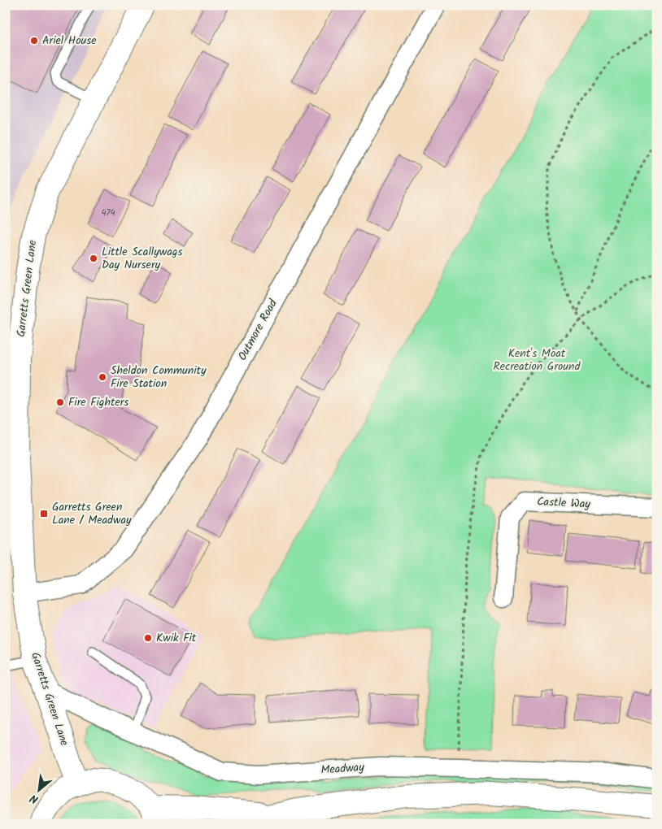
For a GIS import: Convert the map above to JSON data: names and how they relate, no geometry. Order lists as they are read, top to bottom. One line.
{"streets":{"street":["Garretts Green Lane","Outmore Road","Castle Way","Meadway"]},"crossings":[["Garretts Green Lane","Outmore Road"],["Garretts Green Lane","Meadway"]],"parks":["Kent's Moat Recreation Ground"],"places":{"other":["Ariel House","Little Scallywags Day Nursery","Sheldon Community Fire Station","Fire Fighters","Kwik Fit"],"transit":["Garretts Green Lane / Meadway"]},"house_numbers":["474"],"north":"bottom left"}
